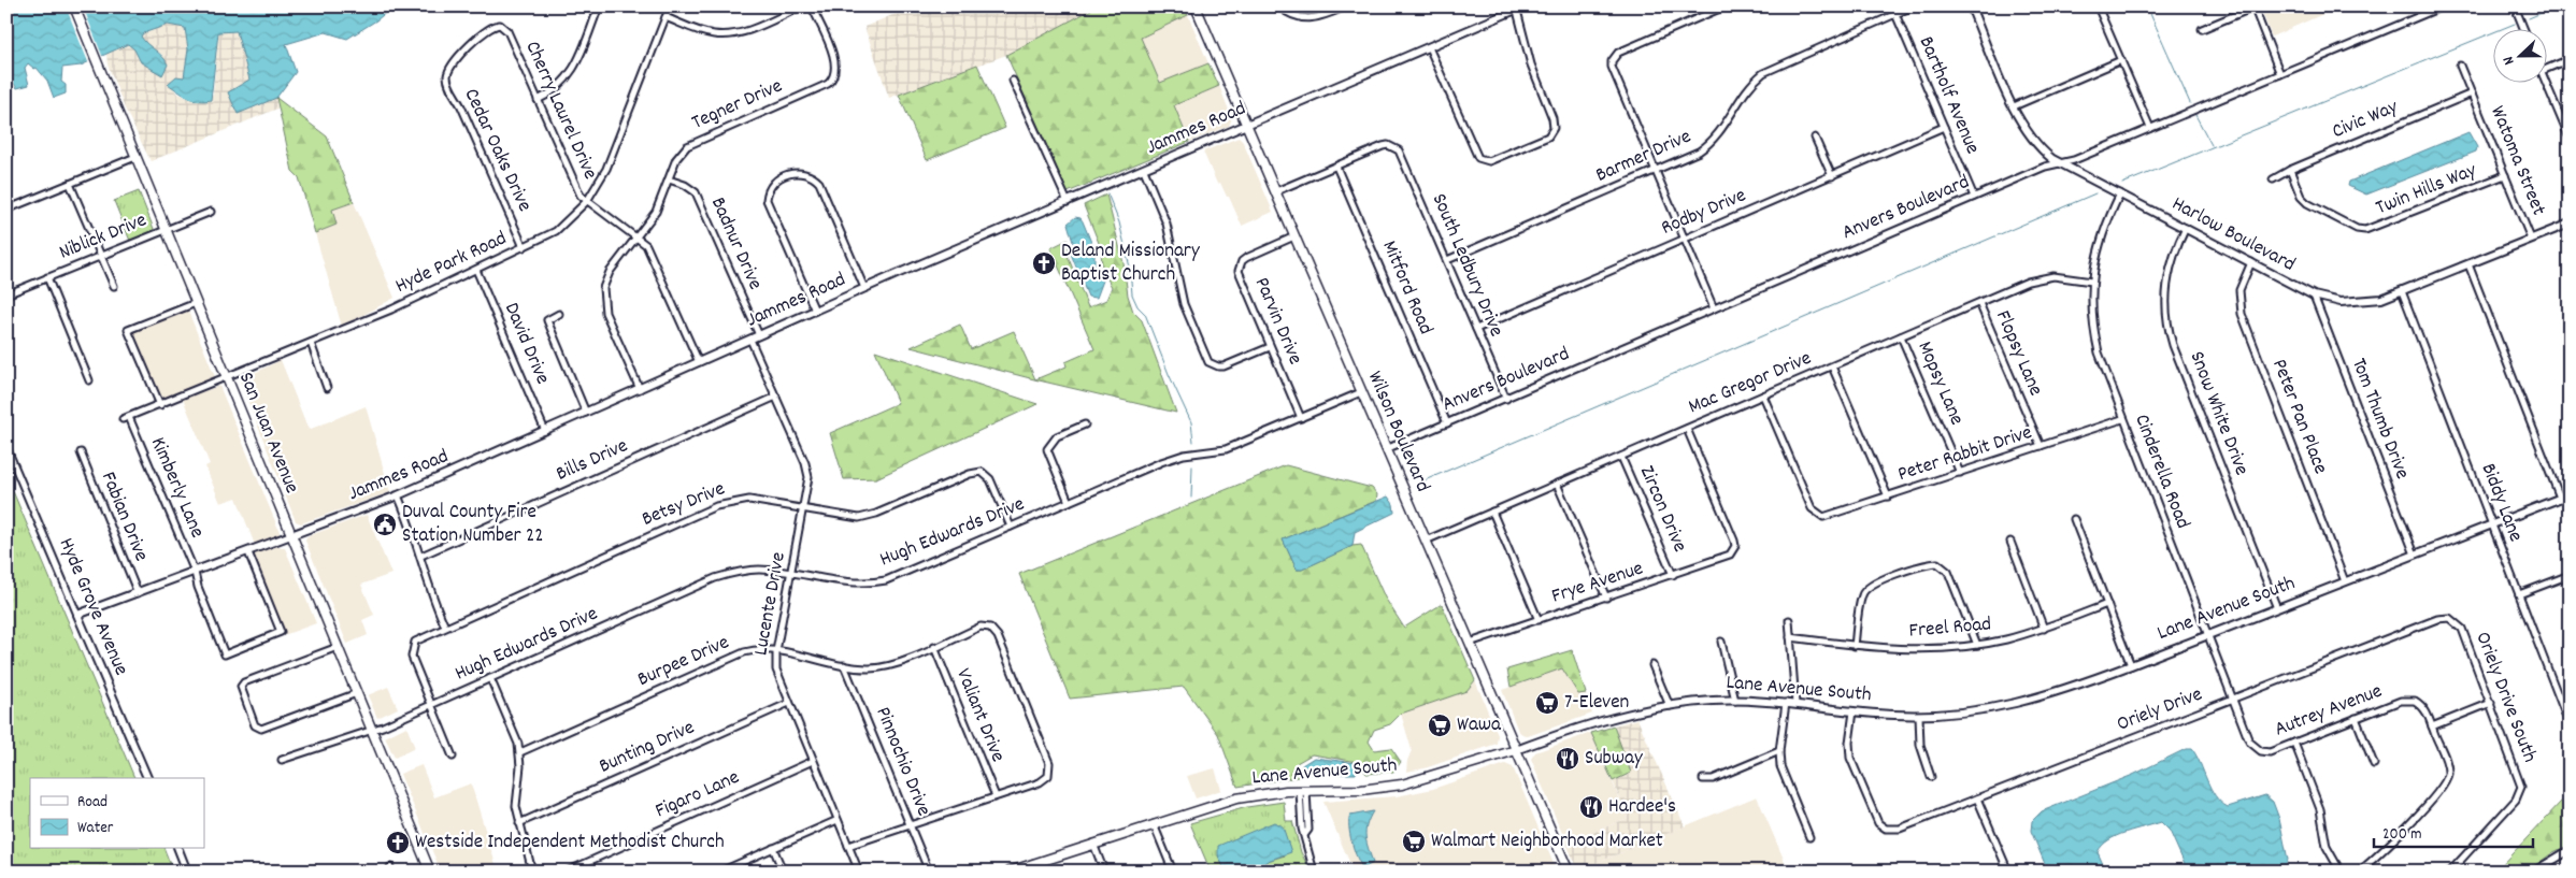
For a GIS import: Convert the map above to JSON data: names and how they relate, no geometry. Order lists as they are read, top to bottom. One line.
{"streets":{"main road":["Wilson Boulevard","San Juan Avenue","Lane Avenue South"],"street":["Bartholf Avenue","Tegner Drive","Cherry Laurel Drive","Civic Way","Jammes Road","Cedar Oaks Drive","Barmer Drive","Watoma Street","Twin Hills Way","Anvers Boulevard","Rodby Drive","Harlow Boulevard","Niblick Drive","Badnur Drive","Hyde Park Road","South Ledbury Drive","Mitford Road","Parvin Drive","David Drive","Flopsy Lane","Mac Gregor Drive","Mopsy Lane","Snow White Drive","Peter Pan Place","Tom Thumb Drive","Peter Rabbit Drive","Bills Drive","Cinderella Road","Kimberly Lane","Biddy Lane","Betsy Drive","Zircon Drive","Fabian Drive","Hugh Edwards Drive","Frye Avenue","Lucente Drive","Hyde Grove Avenue","Freel Road","Burpee Drive","Oriely Drive South","Oriely Drive","Autrey Avenue","Valiant Drive","Bunting Drive","Pinnochio Drive","Figaro Lane"]},"crossings":[["Bartholf Avenue","Barmer Drive"],["Bartholf Avenue","Anvers Boulevard"],["Bartholf Avenue","Rodby Drive"],["Tegner Drive","Cherry Laurel Drive"],["Tegner Drive","Jammes Road"],["Tegner Drive","Badnur Drive"],["Cherry Laurel Drive","Jammes Road"],["Cherry Laurel Drive","Cedar Oaks Drive"],["Cherry Laurel Drive","Hyde Park Road"],["Civic Way","Watoma Street"],["Civic Way","Twin Hills Way"],["Jammes Road","Badnur Drive"],["Jammes Road","David Drive"],["Jammes Road","Wilson Boulevard"],["Jammes Road","San Juan Avenue"],["Jammes Road","Kimberly Lane"],["Jammes Road","Fabian Drive"],["Jammes Road","Lucente Drive"],["Jammes Road","Hyde Grove Avenue"],["Cedar Oaks Drive","Hyde Park Road"],["Barmer Drive","South Ledbury Drive"],["Watoma Street","Twin Hills Way"],["Watoma Street","Harlow Boulevard"],["Anvers Boulevard","Harlow Boulevard"],["Anvers Boulevard","South Ledbury Drive"],["Anvers Boulevard","Mitford Road"],["Anvers Boulevard","Wilson Boulevard"],["Rodby Drive","South Ledbury Drive"],["Harlow Boulevard","Snow White Drive"],["Harlow Boulevard","Peter Pan Place"],["Harlow Boulevard","Tom Thumb Drive"],["Harlow Boulevard","Cinderella Road"],["Harlow Boulevard","Biddy Lane"],["Niblick Drive","San Juan Avenue"],["Hyde Park Road","David Drive"],["Hyde Park Road","San Juan Avenue"],["Hyde Park Road","Kimberly Lane"],["South Ledbury Drive","Mitford Road"],["Parvin Drive","Wilson Boulevard"],["Parvin Drive","Hugh Edwards Drive"],["Flopsy Lane","Mac Gregor Drive"],["Flopsy Lane","Peter Rabbit Drive"],["Mac Gregor Drive","Mopsy Lane"],["Mac Gregor Drive","Wilson Boulevard"],["Mac Gregor Drive","Peter Rabbit Drive"],["Mac Gregor Drive","Cinderella Road"],["Mac Gregor Drive","Zircon Drive"],["Mac Gregor Drive","Frye Avenue"],["Mopsy Lane","Peter Rabbit Drive"],["Snow White Drive","Lane Avenue South"],["Peter Pan Place","Lane Avenue South"],["Tom Thumb Drive","Lane Avenue South"],["Wilson Boulevard","Hugh Edwards Drive"],["Wilson Boulevard","Frye Avenue"],["Wilson Boulevard","Lane Avenue South"],["San Juan Avenue","Hugh Edwards Drive"],["Peter Rabbit Drive","Cinderella Road"],["Bills Drive","Lucente Drive"],["Cinderella Road","Lane Avenue South"],["Cinderella Road","Oriely Drive"],["Cinderella Road","Autrey Avenue"],["Biddy Lane","Lane Avenue South"],["Betsy Drive","Hugh Edwards Drive"],["Betsy Drive","Lucente Drive"],["Zircon Drive","Frye Avenue"],["Hugh Edwards Drive","Lucente Drive"],["Lucente Drive","Burpee Drive"],["Lucente Drive","Bunting Drive"],["Lucente Drive","Figaro Lane"],["Lane Avenue South","Oriely Drive"],["Burpee Drive","Valiant Drive"],["Burpee Drive","Pinnochio Drive"],["Oriely Drive South","Oriely Drive"]],"places":{"church":["Deland Missionary Baptist Church","Westside Independent Methodist Church"],"public building":["Duval County Fire Station Number 22"],"supermarket":["7-Eleven","Wawa","Walmart Neighborhood Market"],"restaurant":["Subway","Hardee's"]},"legend":["Road","Water"],"scale_bar":"200 m","north":"left"}
